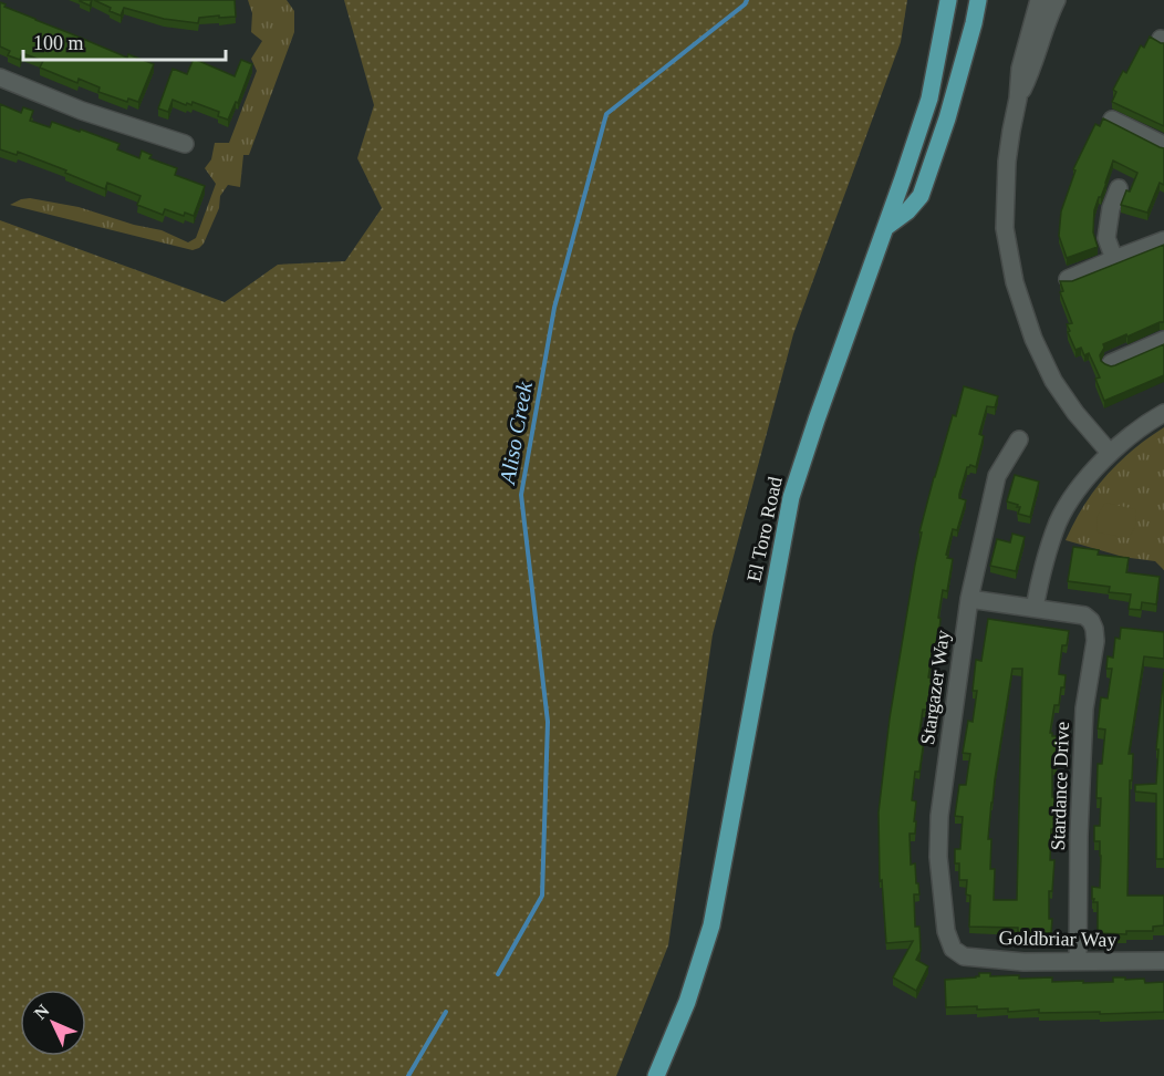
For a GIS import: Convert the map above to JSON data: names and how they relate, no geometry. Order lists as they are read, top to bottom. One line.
{"streets":{"main road":["El Toro Road"],"street":["Stargazer Way","Stardance Drive","Goldbriar Way"]},"crossings":[["Stargazer Way","Goldbriar Way"],["Stardance Drive","Goldbriar Way"]],"water":["Aliso Creek"],"scale_bar":"100 m","north":"top left"}
